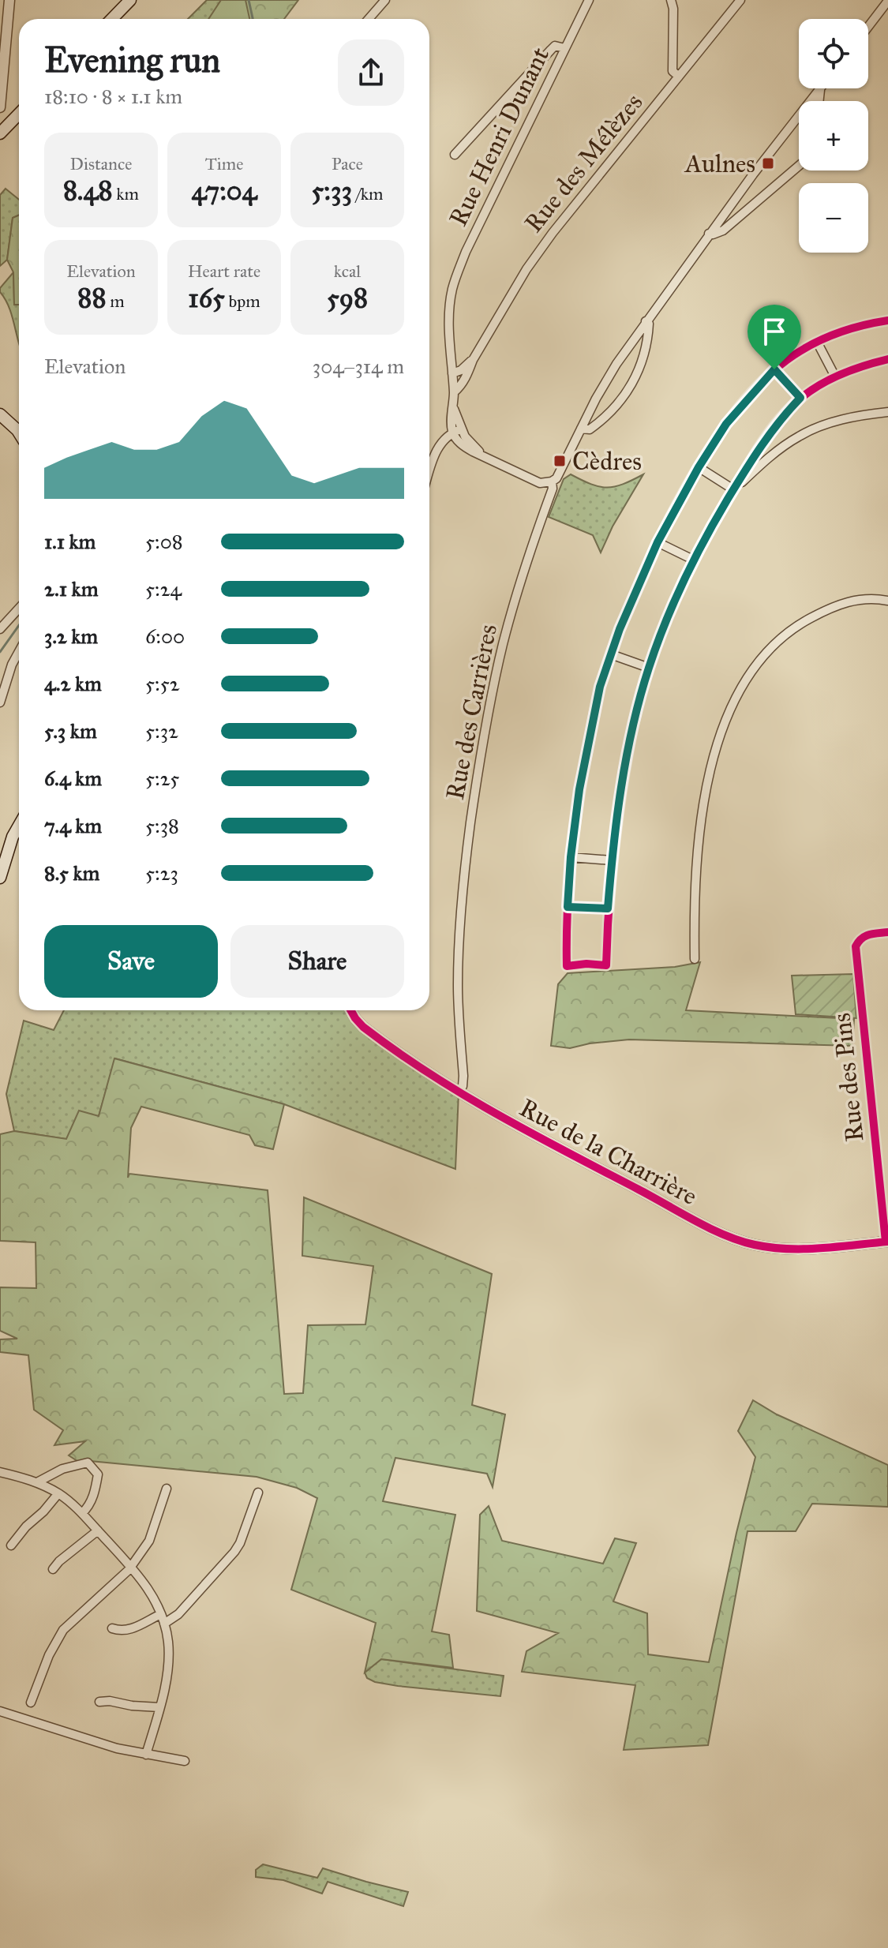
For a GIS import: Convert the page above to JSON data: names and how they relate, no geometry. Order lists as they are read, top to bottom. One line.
{"streets":{"street":["Rue Henri Dunant","Rue des Mélèzes","Rue des Carrières","Rue des Pins","Rue de la Charrière"]},"crossings":[["Rue Henri Dunant","Rue des Mélèzes"],["Rue des Carrières","Rue de la Charrière"],["Rue des Pins","Rue de la Charrière"]],"places":{"transit":["Aulnes","Cèdres"]},"page":{"map_buttons":["+","−"],"heading":["Evening run","18:10 · 8 × 1.1 km"],"stats":[["Distance","8.48 km"],["Time","47:04"],["Pace","5:33 /km"],["Elevation","88 m"],["Heart rate","165 bpm"],["kcal","598"]],"chart":["Elevation","304–314 m"],"list":[{"name":"1.1 km","note":"5:08"},{"name":"2.1 km","note":"5:24"},{"name":"3.2 km","note":"6:00"},{"name":"4.2 km","note":"5:52"},{"name":"5.3 km","note":"5:32"},{"name":"6.4 km","note":"5:25"},{"name":"7.4 km","note":"5:38"},{"name":"8.5 km","note":"5:23"}],"buttons":["Save","Share"]}}
